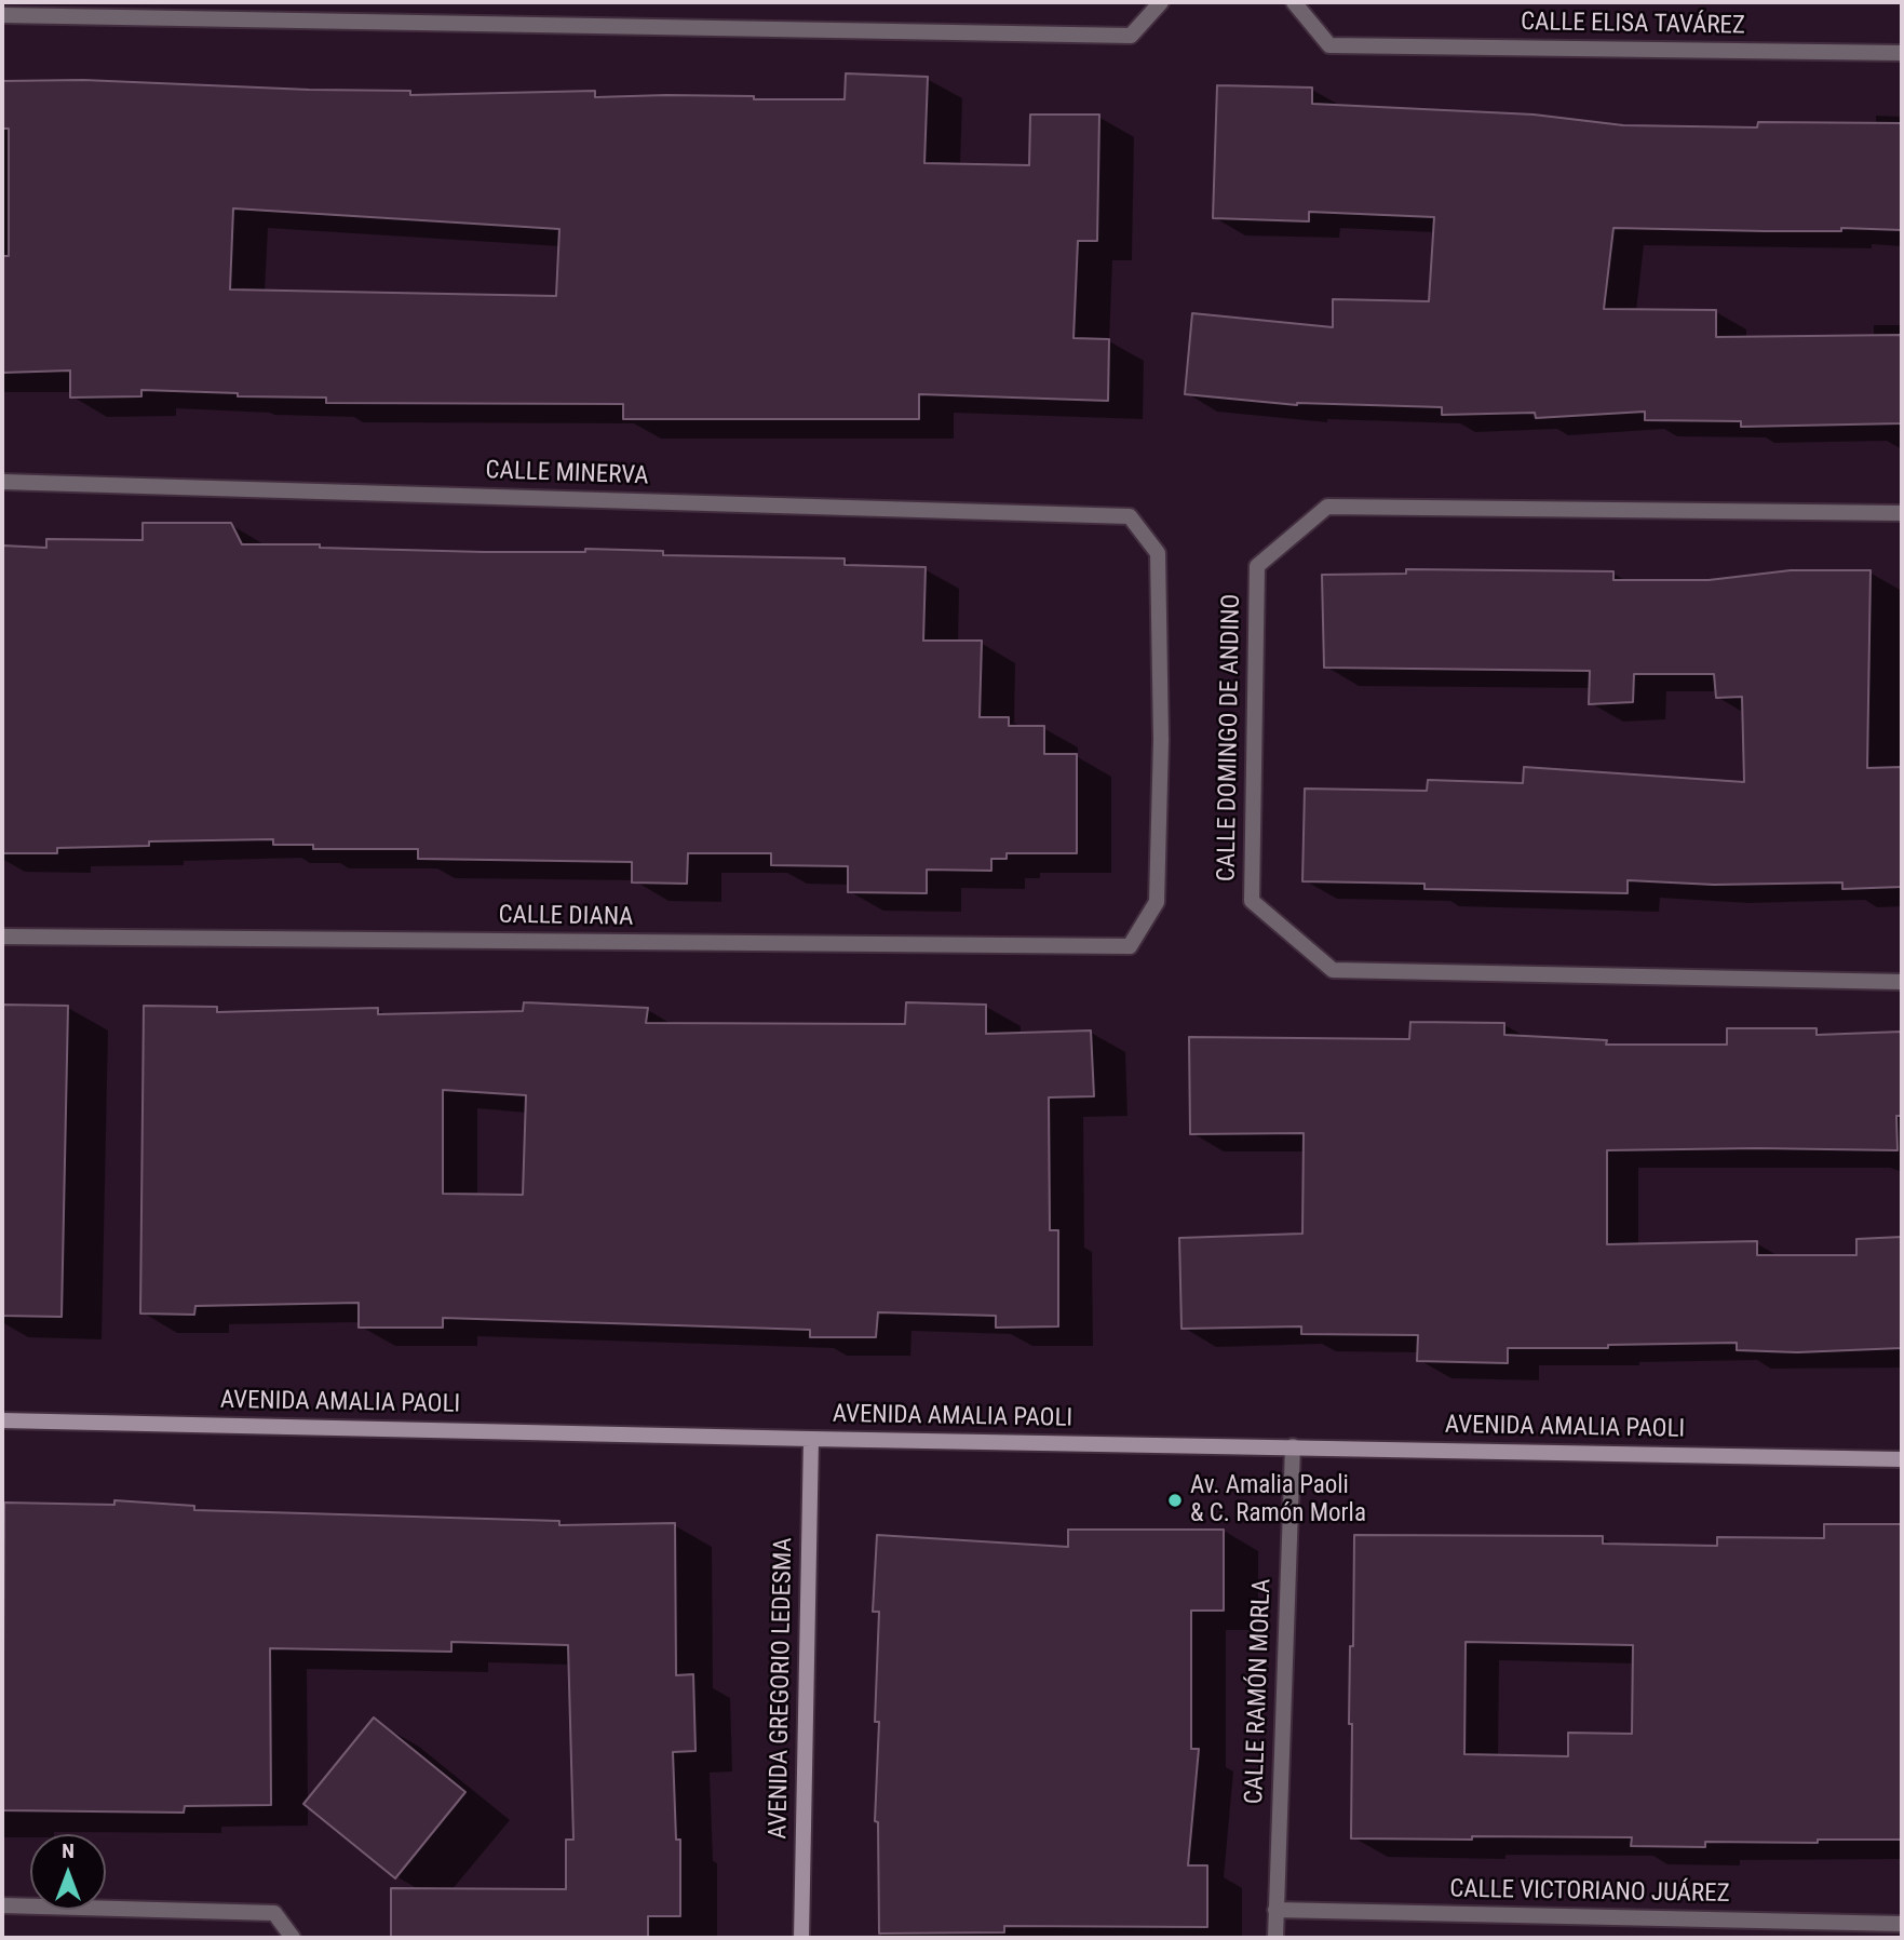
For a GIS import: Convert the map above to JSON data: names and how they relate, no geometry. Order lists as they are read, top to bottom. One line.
{"streets":{"street":["CALLE ELISA TAVÁREZ","CALLE MINERVA","CALLE DOMINGO DE ANDINO","CALLE DIANA","AVENIDA AMALIA PAOLI","AVENIDA GREGORIO LEDESMA","CALLE RAMÓN MORLA","CALLE VICTORIANO JUÁREZ"]},"crossings":[["CALLE MINERVA","CALLE DIANA"],["AVENIDA AMALIA PAOLI","AVENIDA GREGORIO LEDESMA"],["AVENIDA AMALIA PAOLI","CALLE RAMÓN MORLA"],["CALLE RAMÓN MORLA","CALLE VICTORIANO JUÁREZ"]],"places":["Av. Amalia Paoli & C. Ramón Morla"],"north":"top"}
